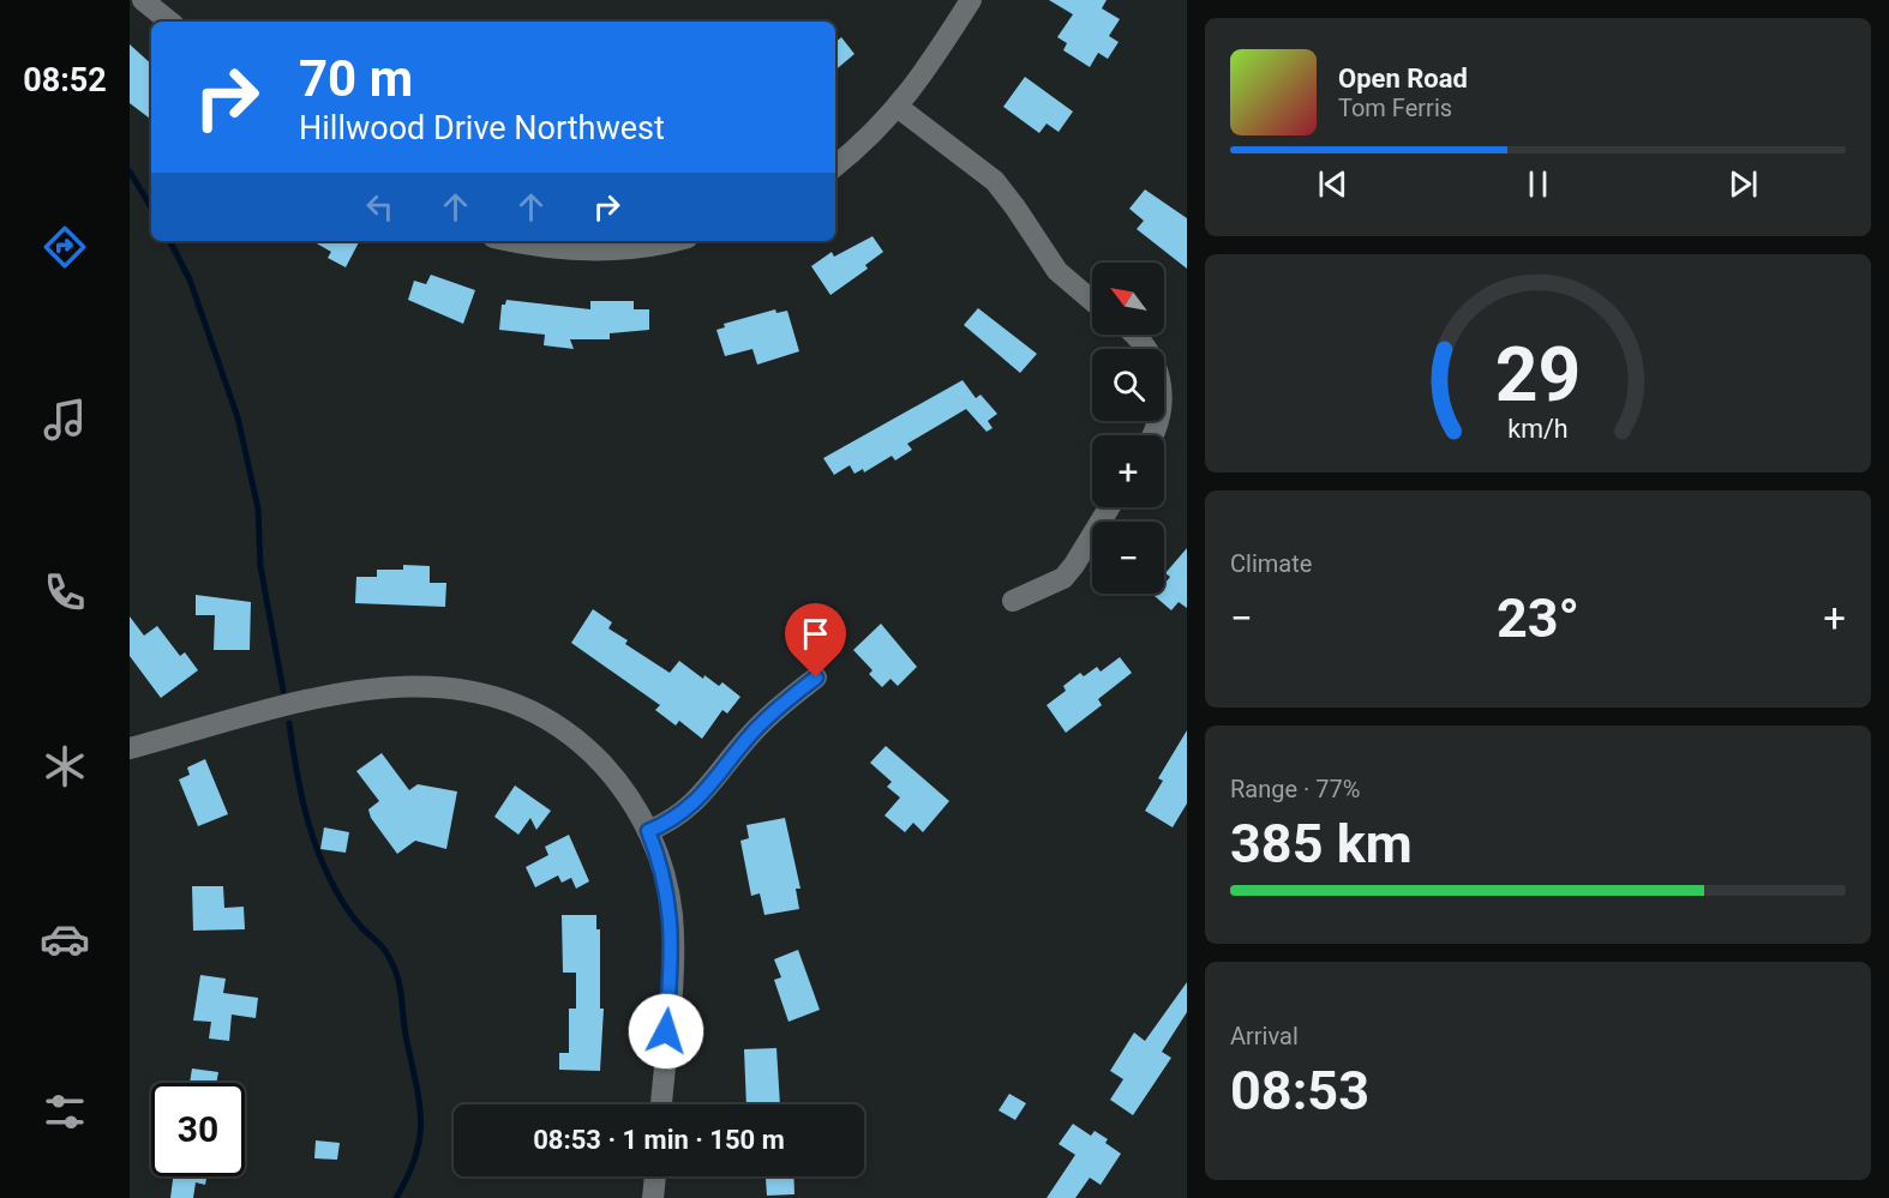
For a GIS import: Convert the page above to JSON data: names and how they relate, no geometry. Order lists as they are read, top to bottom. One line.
{"north":"top left","page":{"tabs":"08:52","turn":["70 m","Hillwood Drive Northwest"],"song":["Open Road","Tom Ferris"],"map_buttons":["+","−"],"tile":["Climate",["Range · 77%","385 km"],["Arrival","08:53"]],"heat":["−","23°","+"],"limit":"30","trip":"08:53 · 1 min · 150 m","gauge":["29","km/h"]}}
